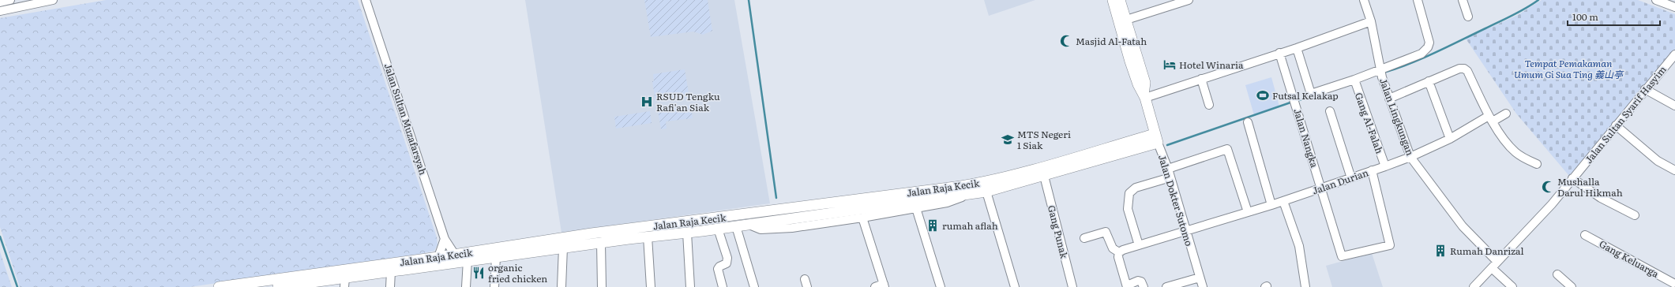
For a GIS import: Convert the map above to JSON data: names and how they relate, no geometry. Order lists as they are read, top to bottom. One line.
{"streets":{"main road":["Jalan Raja Kecik","Jalan Dokter Sutomo"],"street":["Jalan Sultan Syarif Hasyim","Jalan Lingkungan","Jalan Sultan Muzafarsyah","Gang Al-Falah","Jalan Nangka","Jalan Durian","Gang Punak","Gang Keluarga"]},"crossings":[["Jalan Sultan Syarif Hasyim","Jalan Lingkungan"],["Jalan Lingkungan","Jalan Durian"],["Jalan Sultan Muzafarsyah","Jalan Raja Kecik"],["Gang Al-Falah","Jalan Durian"],["Jalan Nangka","Jalan Durian"],["Jalan Durian","Jalan Dokter Sutomo"],["Jalan Raja Kecik","Jalan Dokter Sutomo"],["Jalan Raja Kecik","Gang Punak"]],"parks":["Tempat Pemakaman Umum Gi Sua Ting 義山亭"],"places":{"mosque":["Masjid Al-Fatah","Mushalla Darul Hikmah"],"hotel":["Hotel Winaria"],"sports":["Futsal Kelakap"],"hospital":["RSUD Tengku Rafi'an Siak"],"school or university":["MTS Negeri 1 Siak"],"building":["rumah aflah","Rumah Danrizal"],"restaurant":["organic fried chicken"]},"scale_bar":"100 m"}
